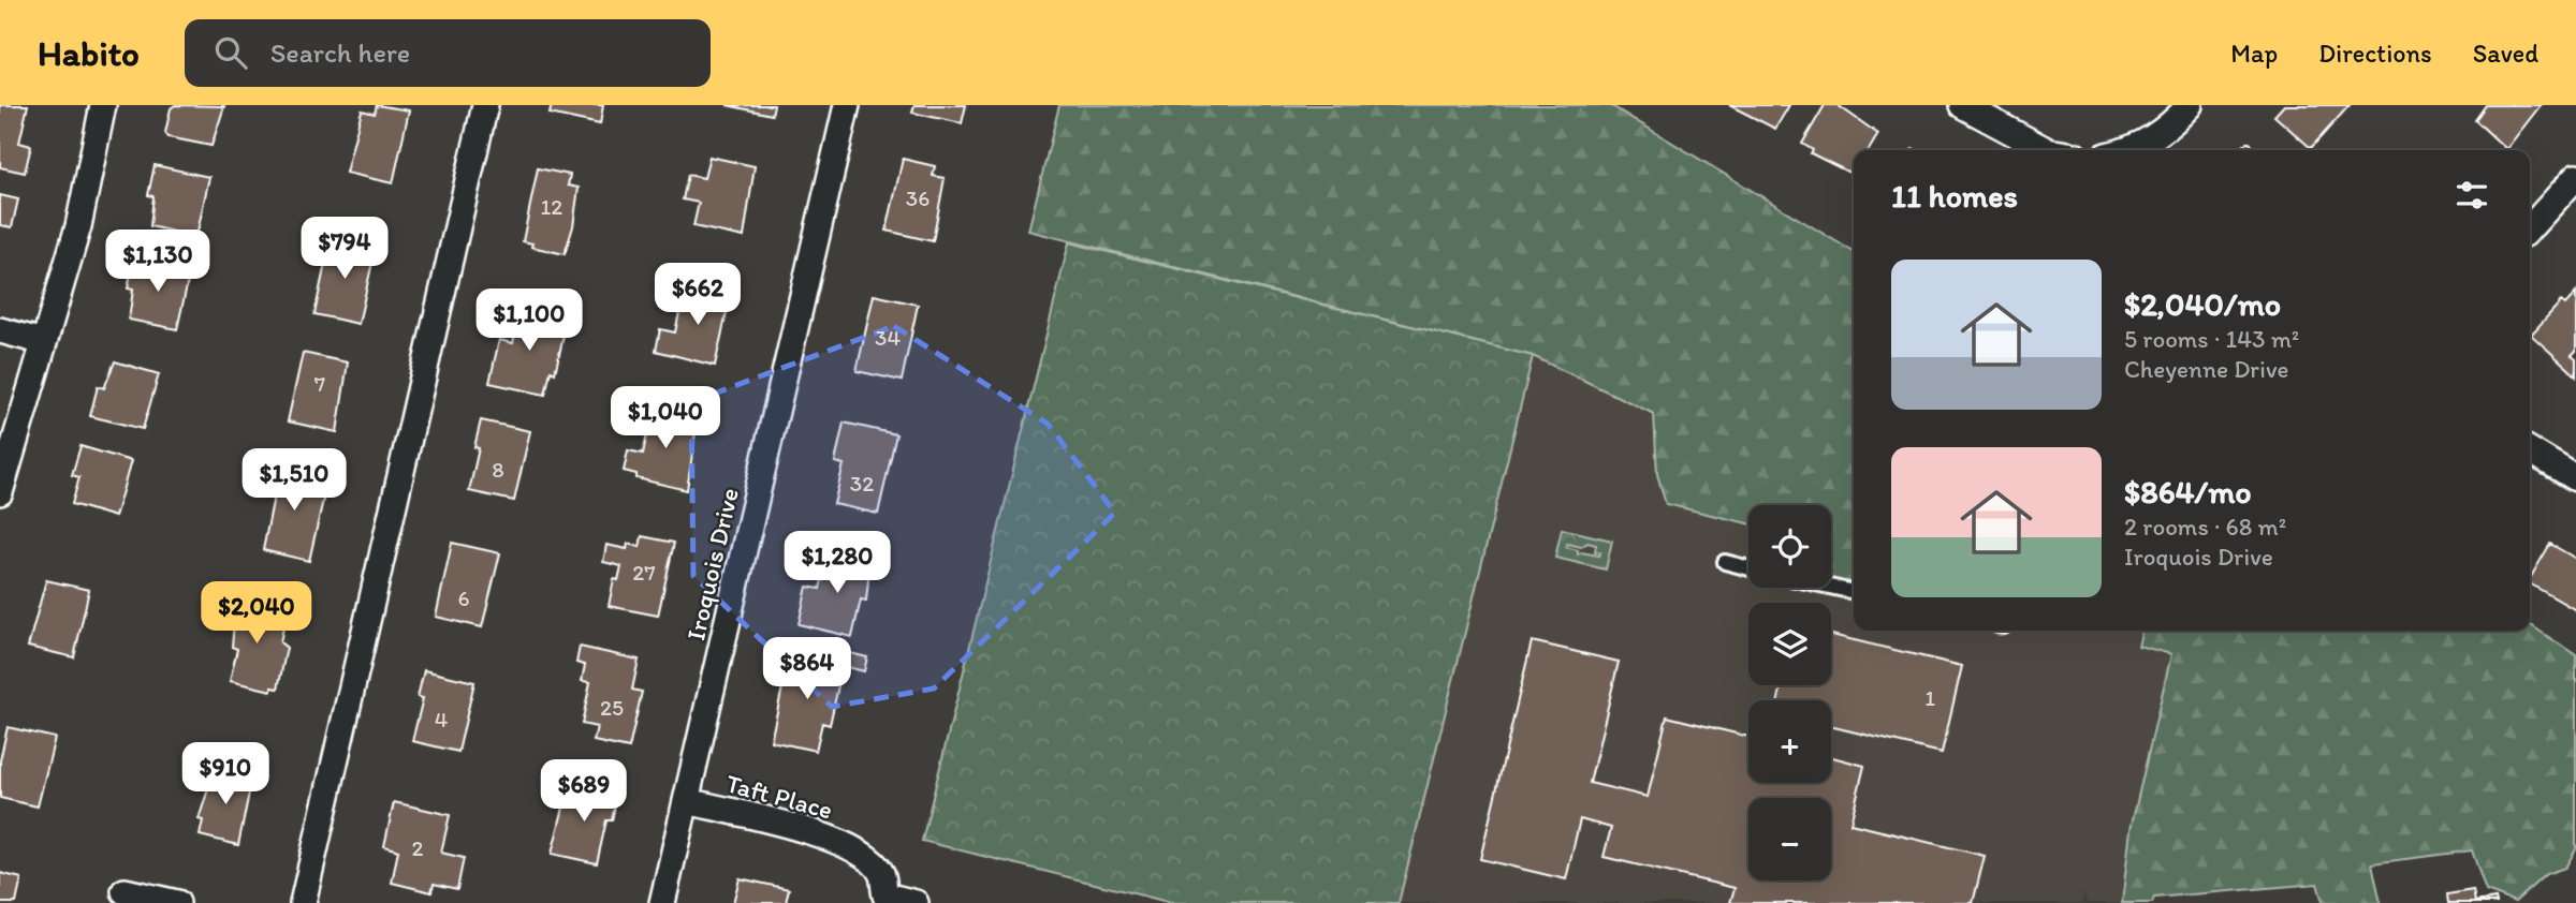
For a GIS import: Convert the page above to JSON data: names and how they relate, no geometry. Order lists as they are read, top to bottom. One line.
{"streets":{"street":["Iroquois Drive","Taft Place"]},"crossings":[["Iroquois Drive","Taft Place"]],"house_numbers":["36","12","34","7","8","32","27","6","1","25","4","2"],"page":{"header":"Habito","search":"Search here","nav":["Map","Directions","Saved"],"heading":"11 homes","price":["$794","$1,130","$662","$1,100","$1,040","$1,510","$1,280","$2,040","$864","$910","$689"],"list":[{"name":"$2,040/mo","note":"5 rooms · 143 m² · Cheyenne Drive"},{"name":"$864/mo","note":"2 rooms · 68 m² · Iroquois Drive"}],"map_buttons":["+","−"]}}
